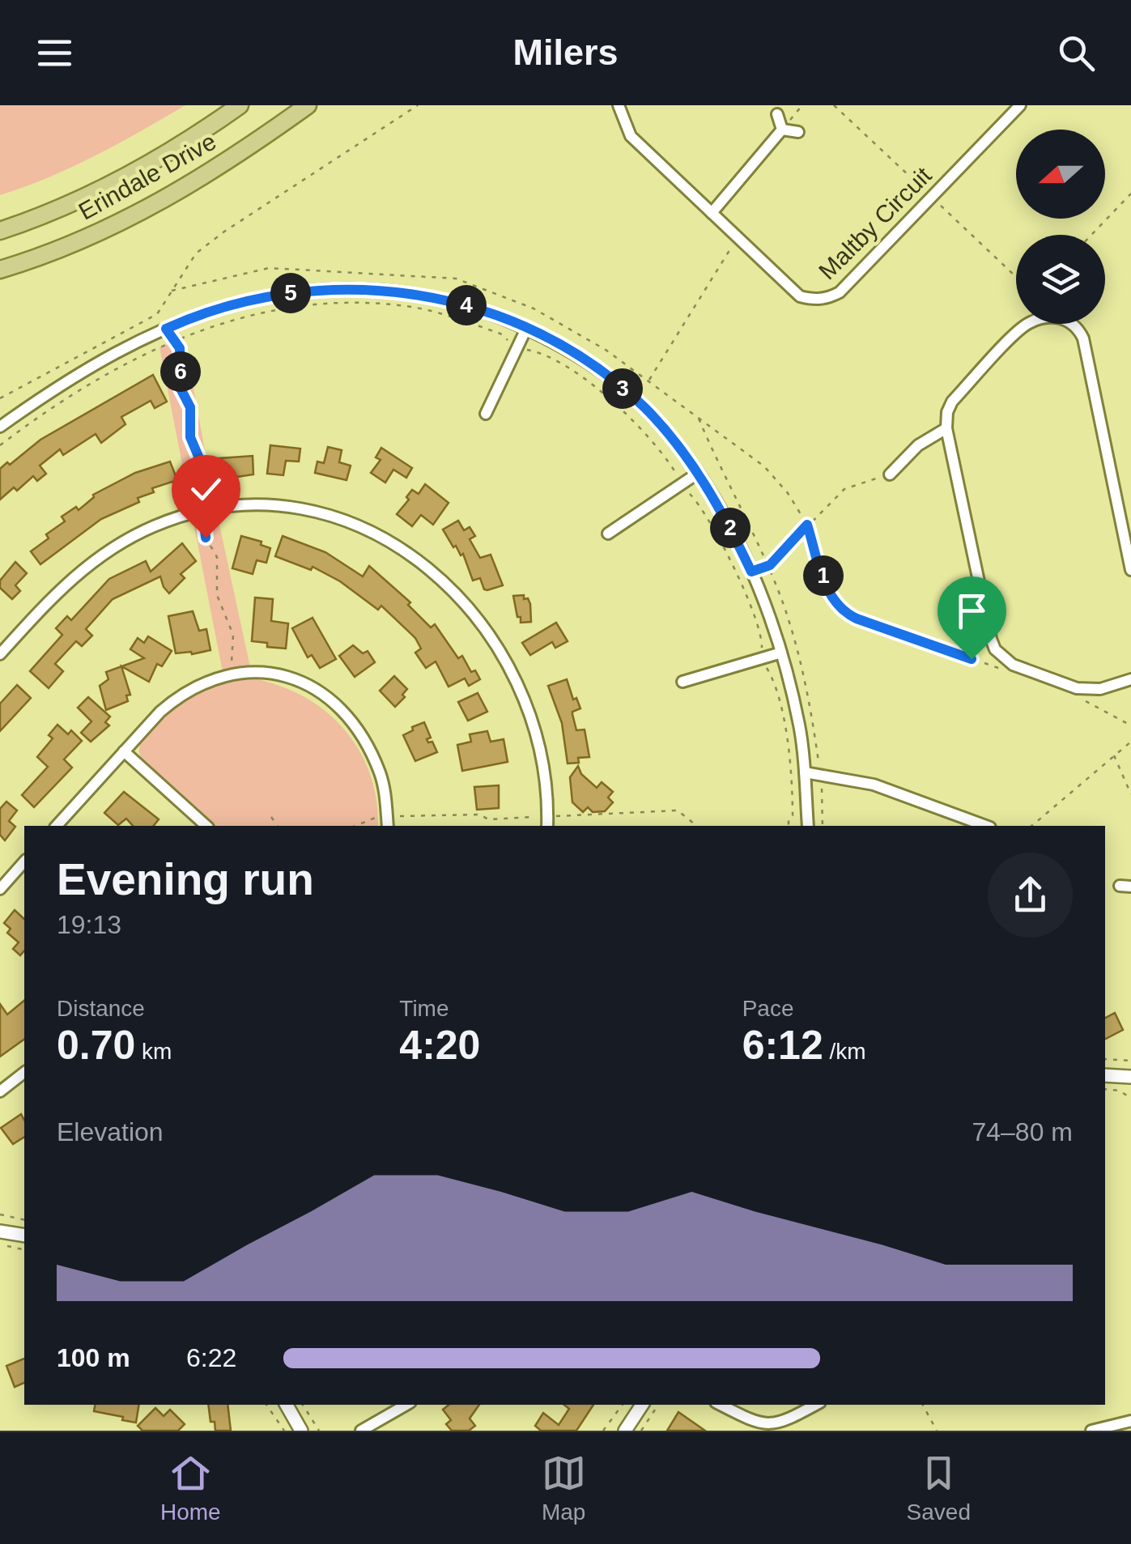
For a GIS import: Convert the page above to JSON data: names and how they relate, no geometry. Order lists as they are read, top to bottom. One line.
{"streets":{"main road":["Erindale Drive"],"street":["Maltby Circuit"]},"north":"left","page":{"header":"Milers","pins":["5","4","6","3","2","1"],"heading":["Evening run","19:13"],"stats":[["Distance","0.70 km"],["Time","4:20"],["Pace","6:12 /km"]],"chart":["Elevation","74–80 m"],"list":[{"name":"100 m","note":"6:22"}],"tabs":["Home","Map","Saved"]}}
